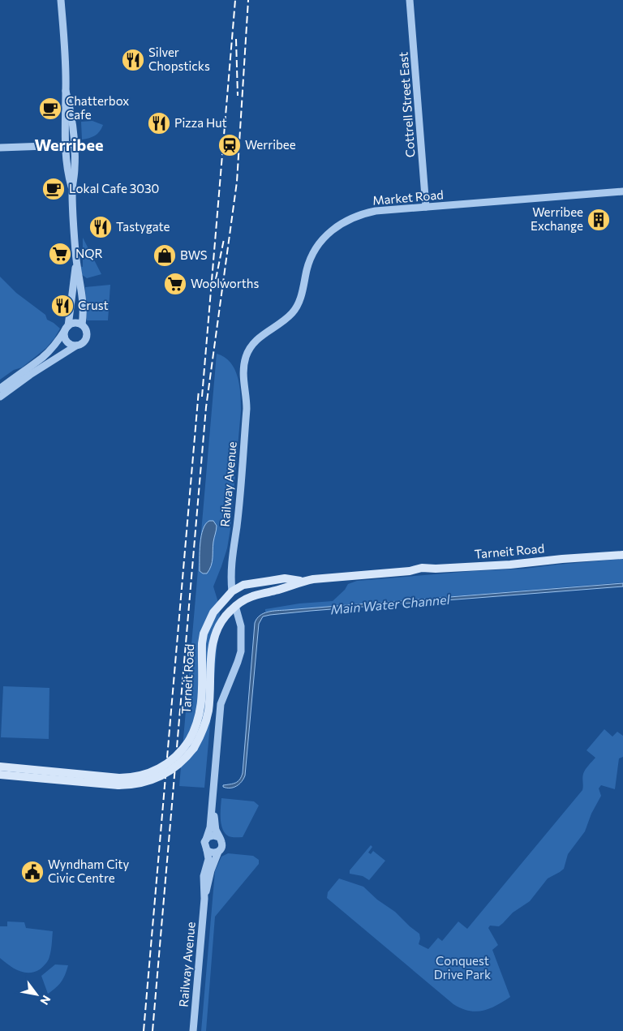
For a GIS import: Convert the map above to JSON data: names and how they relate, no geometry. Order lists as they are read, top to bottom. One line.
{"streets":{"main road":["Tarneit Road"],"street":["Cottrell Street East","Market Road","Railway Avenue"]},"crossings":[["Cottrell Street East","Market Road"],["Market Road","Railway Avenue"],["Railway Avenue","Tarneit Road"]],"districts":["Werribee"],"water":["Main Water Channel"],"parks":["Conquest Drive Park"],"places":{"restaurant":["Silver Chopsticks","Pizza Hut","Tastygate","Crust"],"cafe":["Chatterbox Cafe","Lokal Cafe 3030"],"station":["Werribee"],"building":["Werribee Exchange"],"supermarket":["NQR","Woolworths"],"shop":["BWS"],"public building":["Wyndham City Civic Centre"]},"north":"bottom right"}
